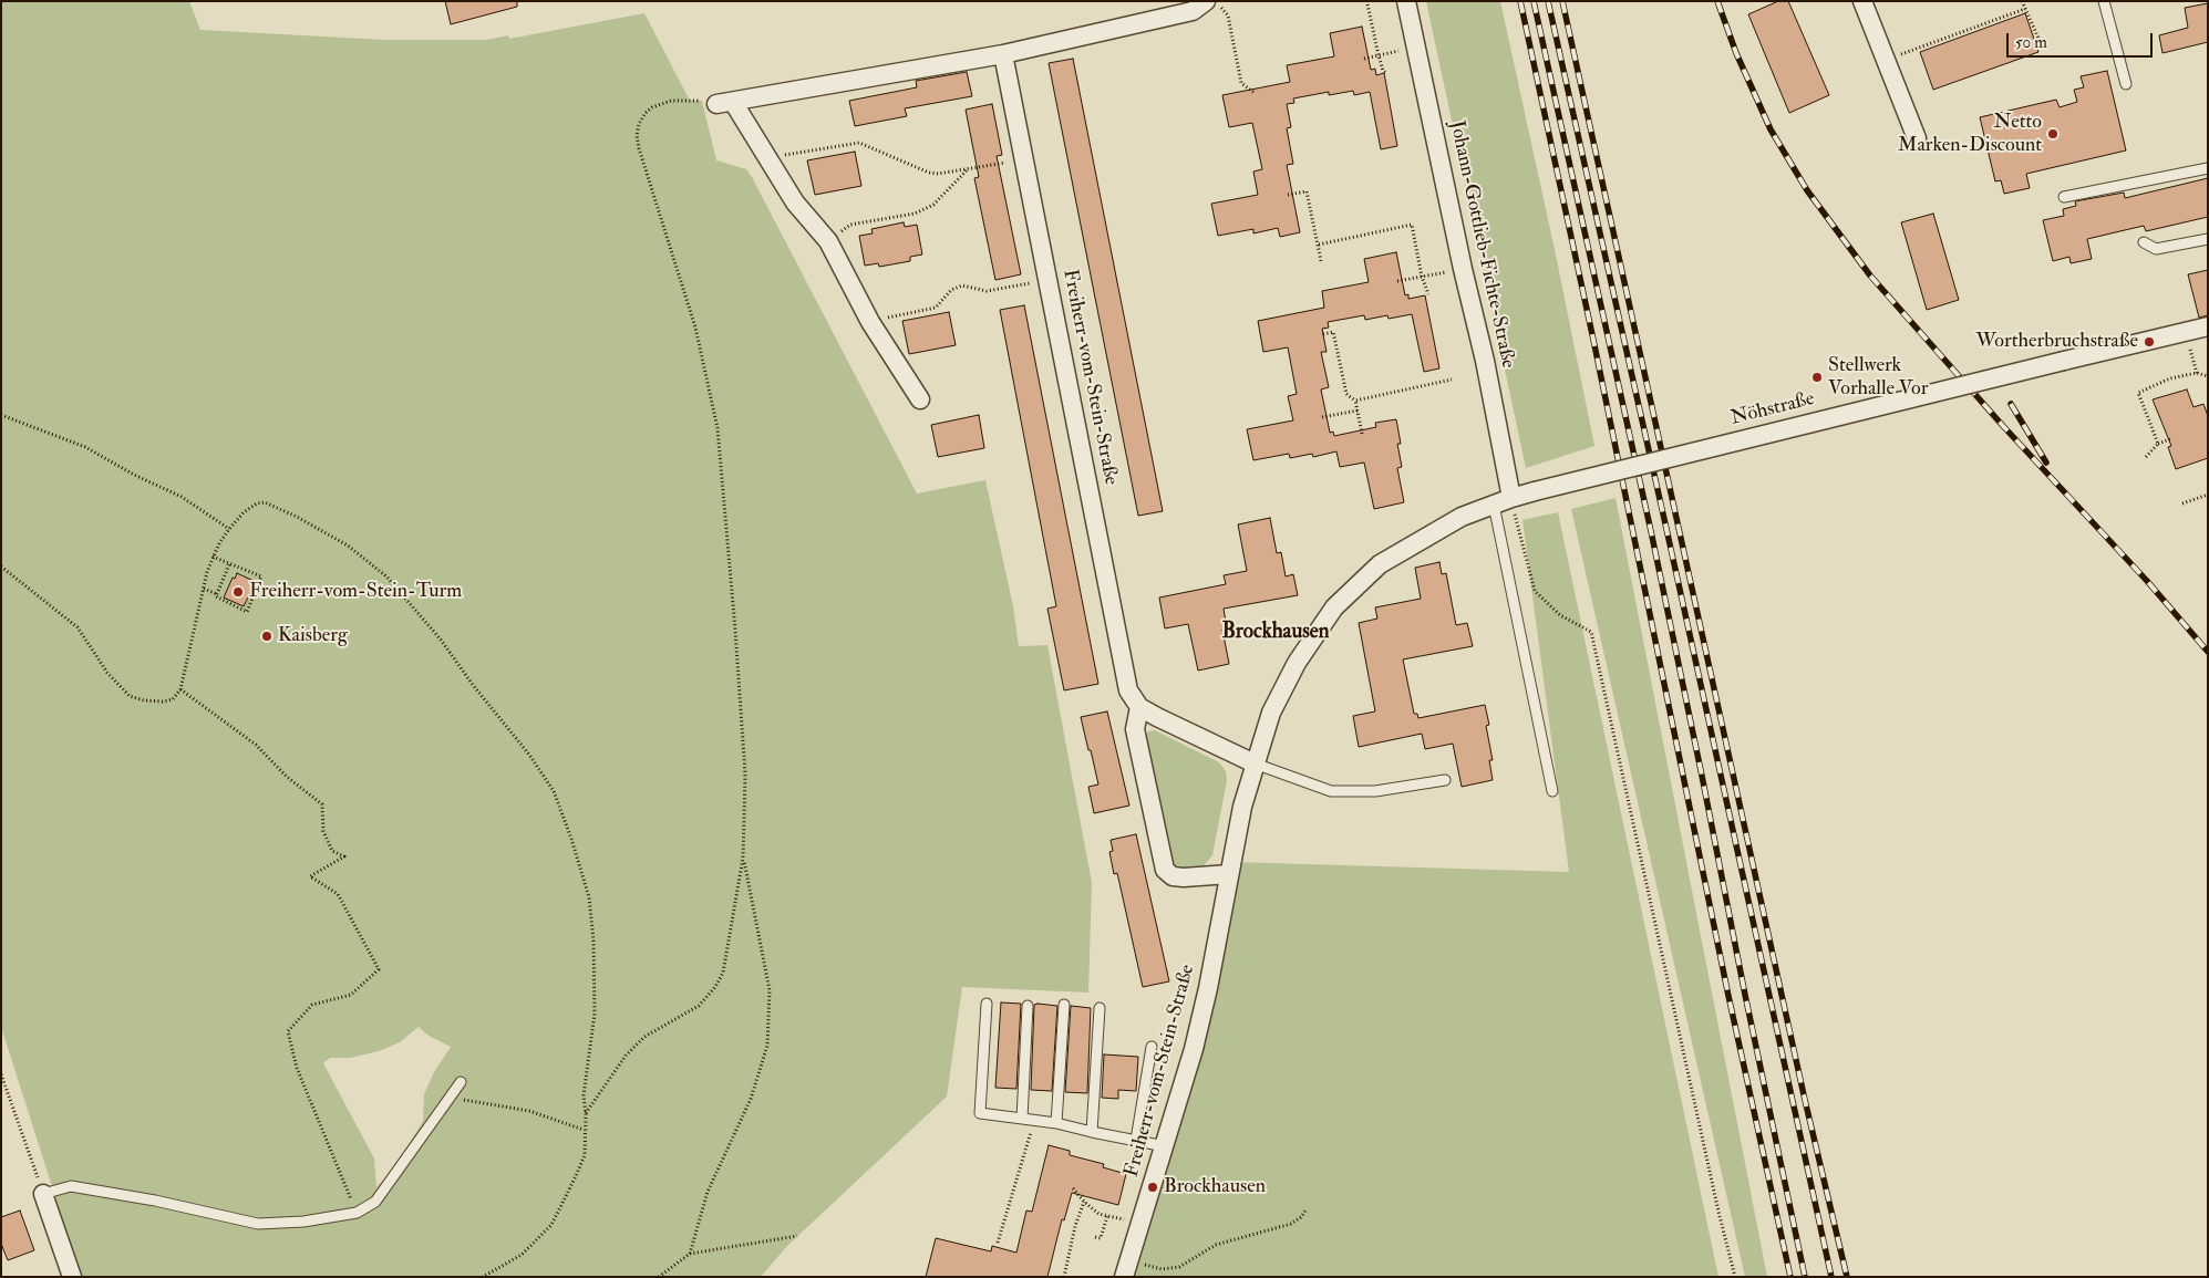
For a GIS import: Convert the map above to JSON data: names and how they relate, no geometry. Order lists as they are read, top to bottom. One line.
{"streets":{"street":["Johann-Gottlieb-Fichte-Straße","Freiherr-vom-Stein-Straße","Nöhstraße"]},"crossings":[["Johann-Gottlieb-Fichte-Straße","Freiherr-vom-Stein-Straße"],["Johann-Gottlieb-Fichte-Straße","Nöhstraße"],["Freiherr-vom-Stein-Straße","Nöhstraße"]],"districts":["Brockhausen"],"places":["Netto Marken-Discount","Wortherbruchstraße","Stellwerk Vorhalle Vor","Freiherr-vom-Stein-Turm","Kaisberg","Brockhausen"],"scale_bar":"50 m"}
